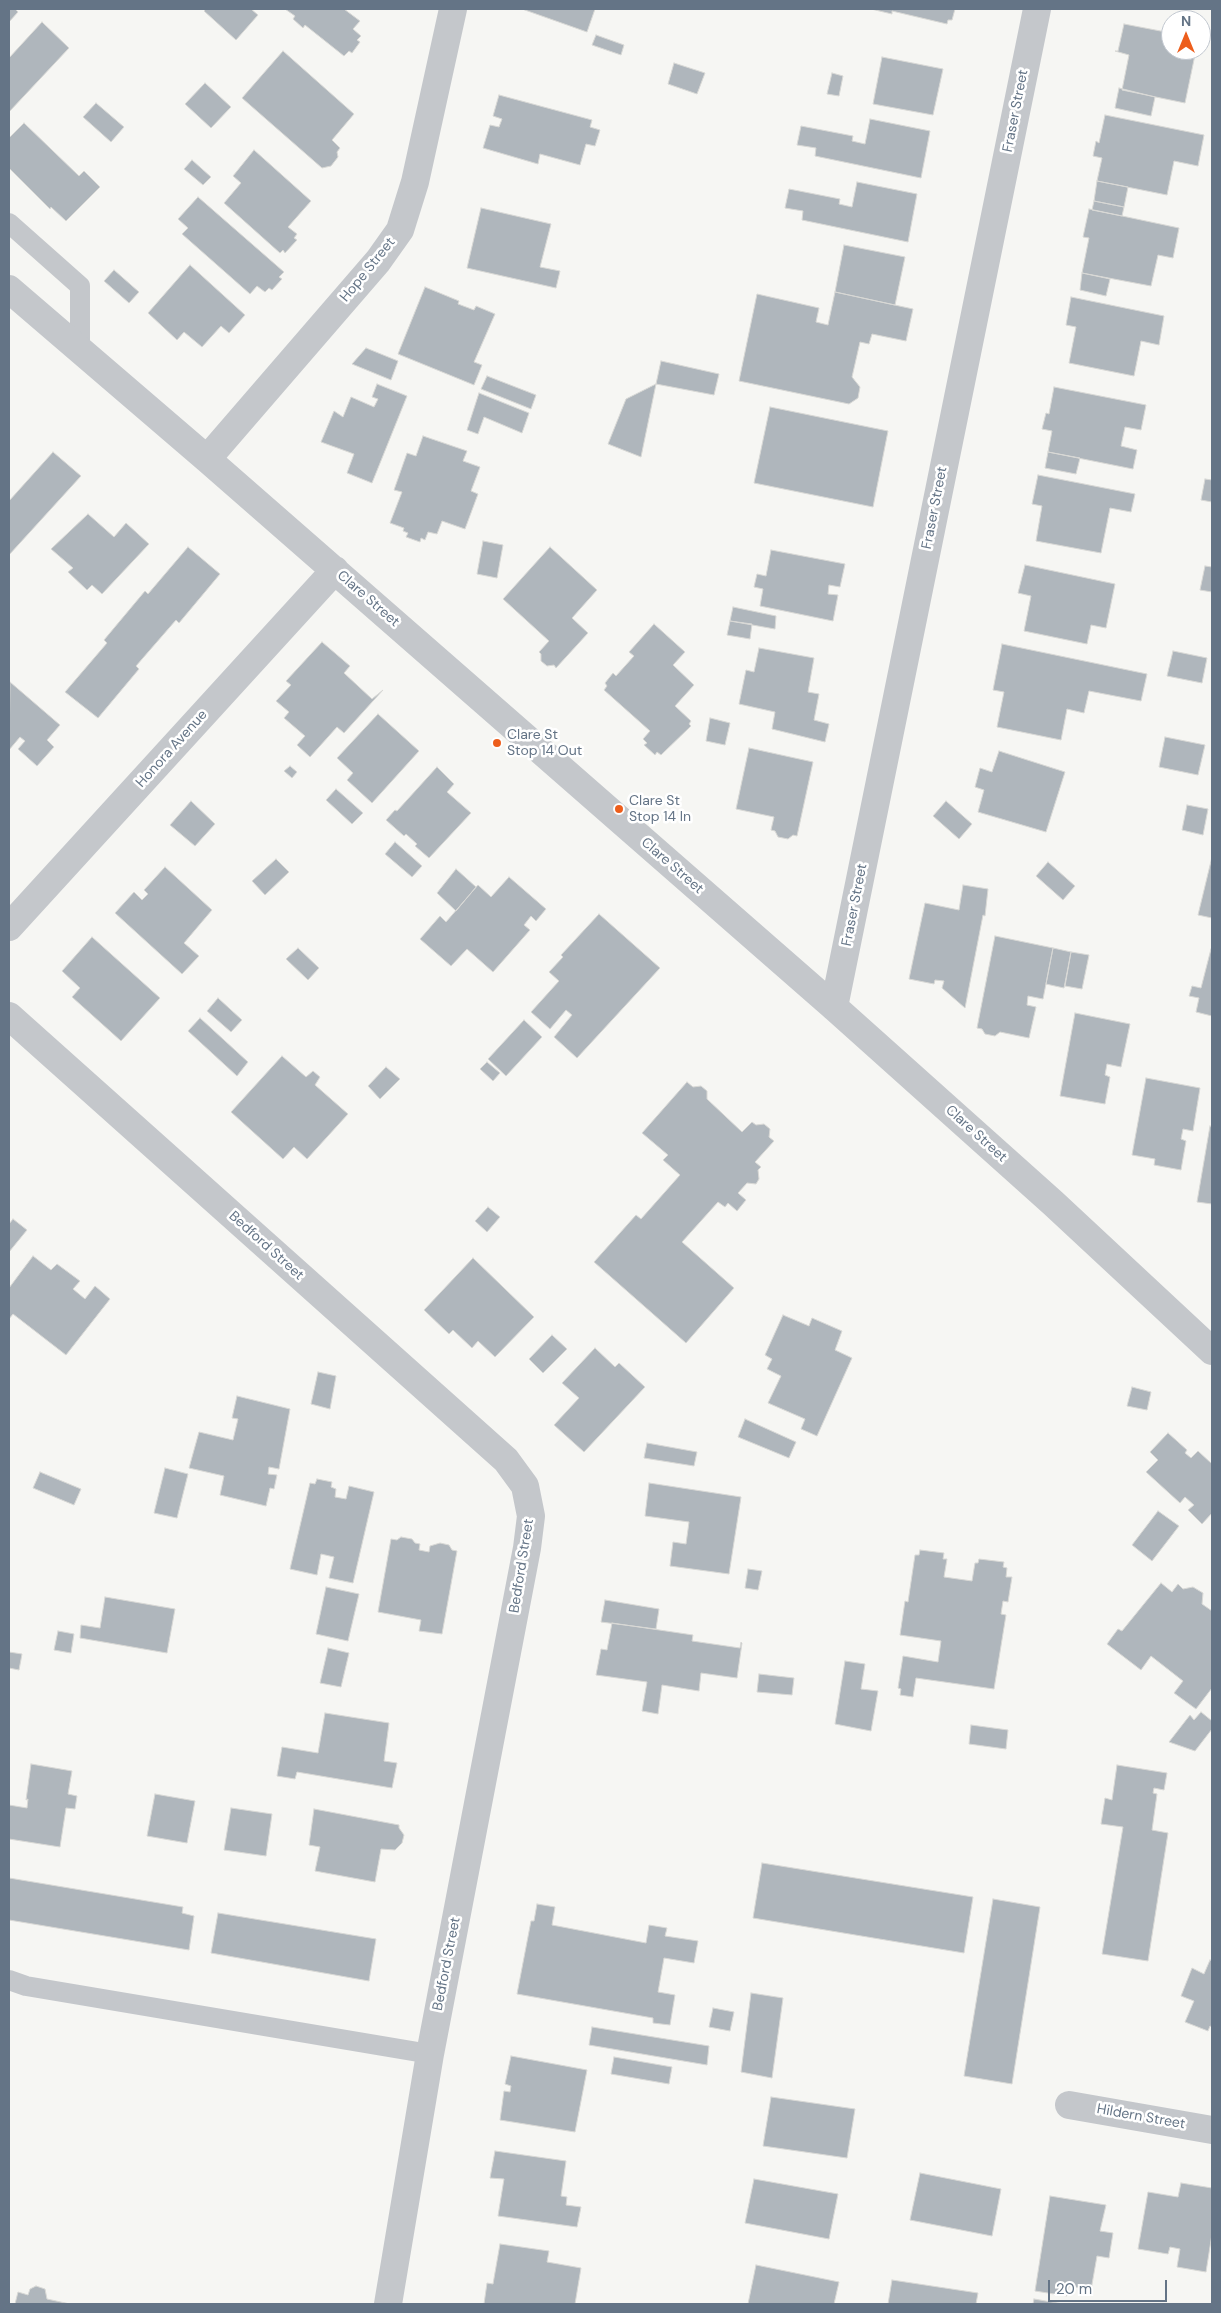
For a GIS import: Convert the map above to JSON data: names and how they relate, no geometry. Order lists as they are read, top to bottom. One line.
{"streets":{"street":["Fraser Street","Hope Street","Clare Street","Honora Avenue","Bedford Street","Hildern Street"]},"crossings":[["Fraser Street","Clare Street"],["Hope Street","Clare Street"],["Clare Street","Honora Avenue"]],"places":["Clare St Stop 14 Out","Clare St Stop 14 In"],"scale_bar":"20 m","north":"top"}
